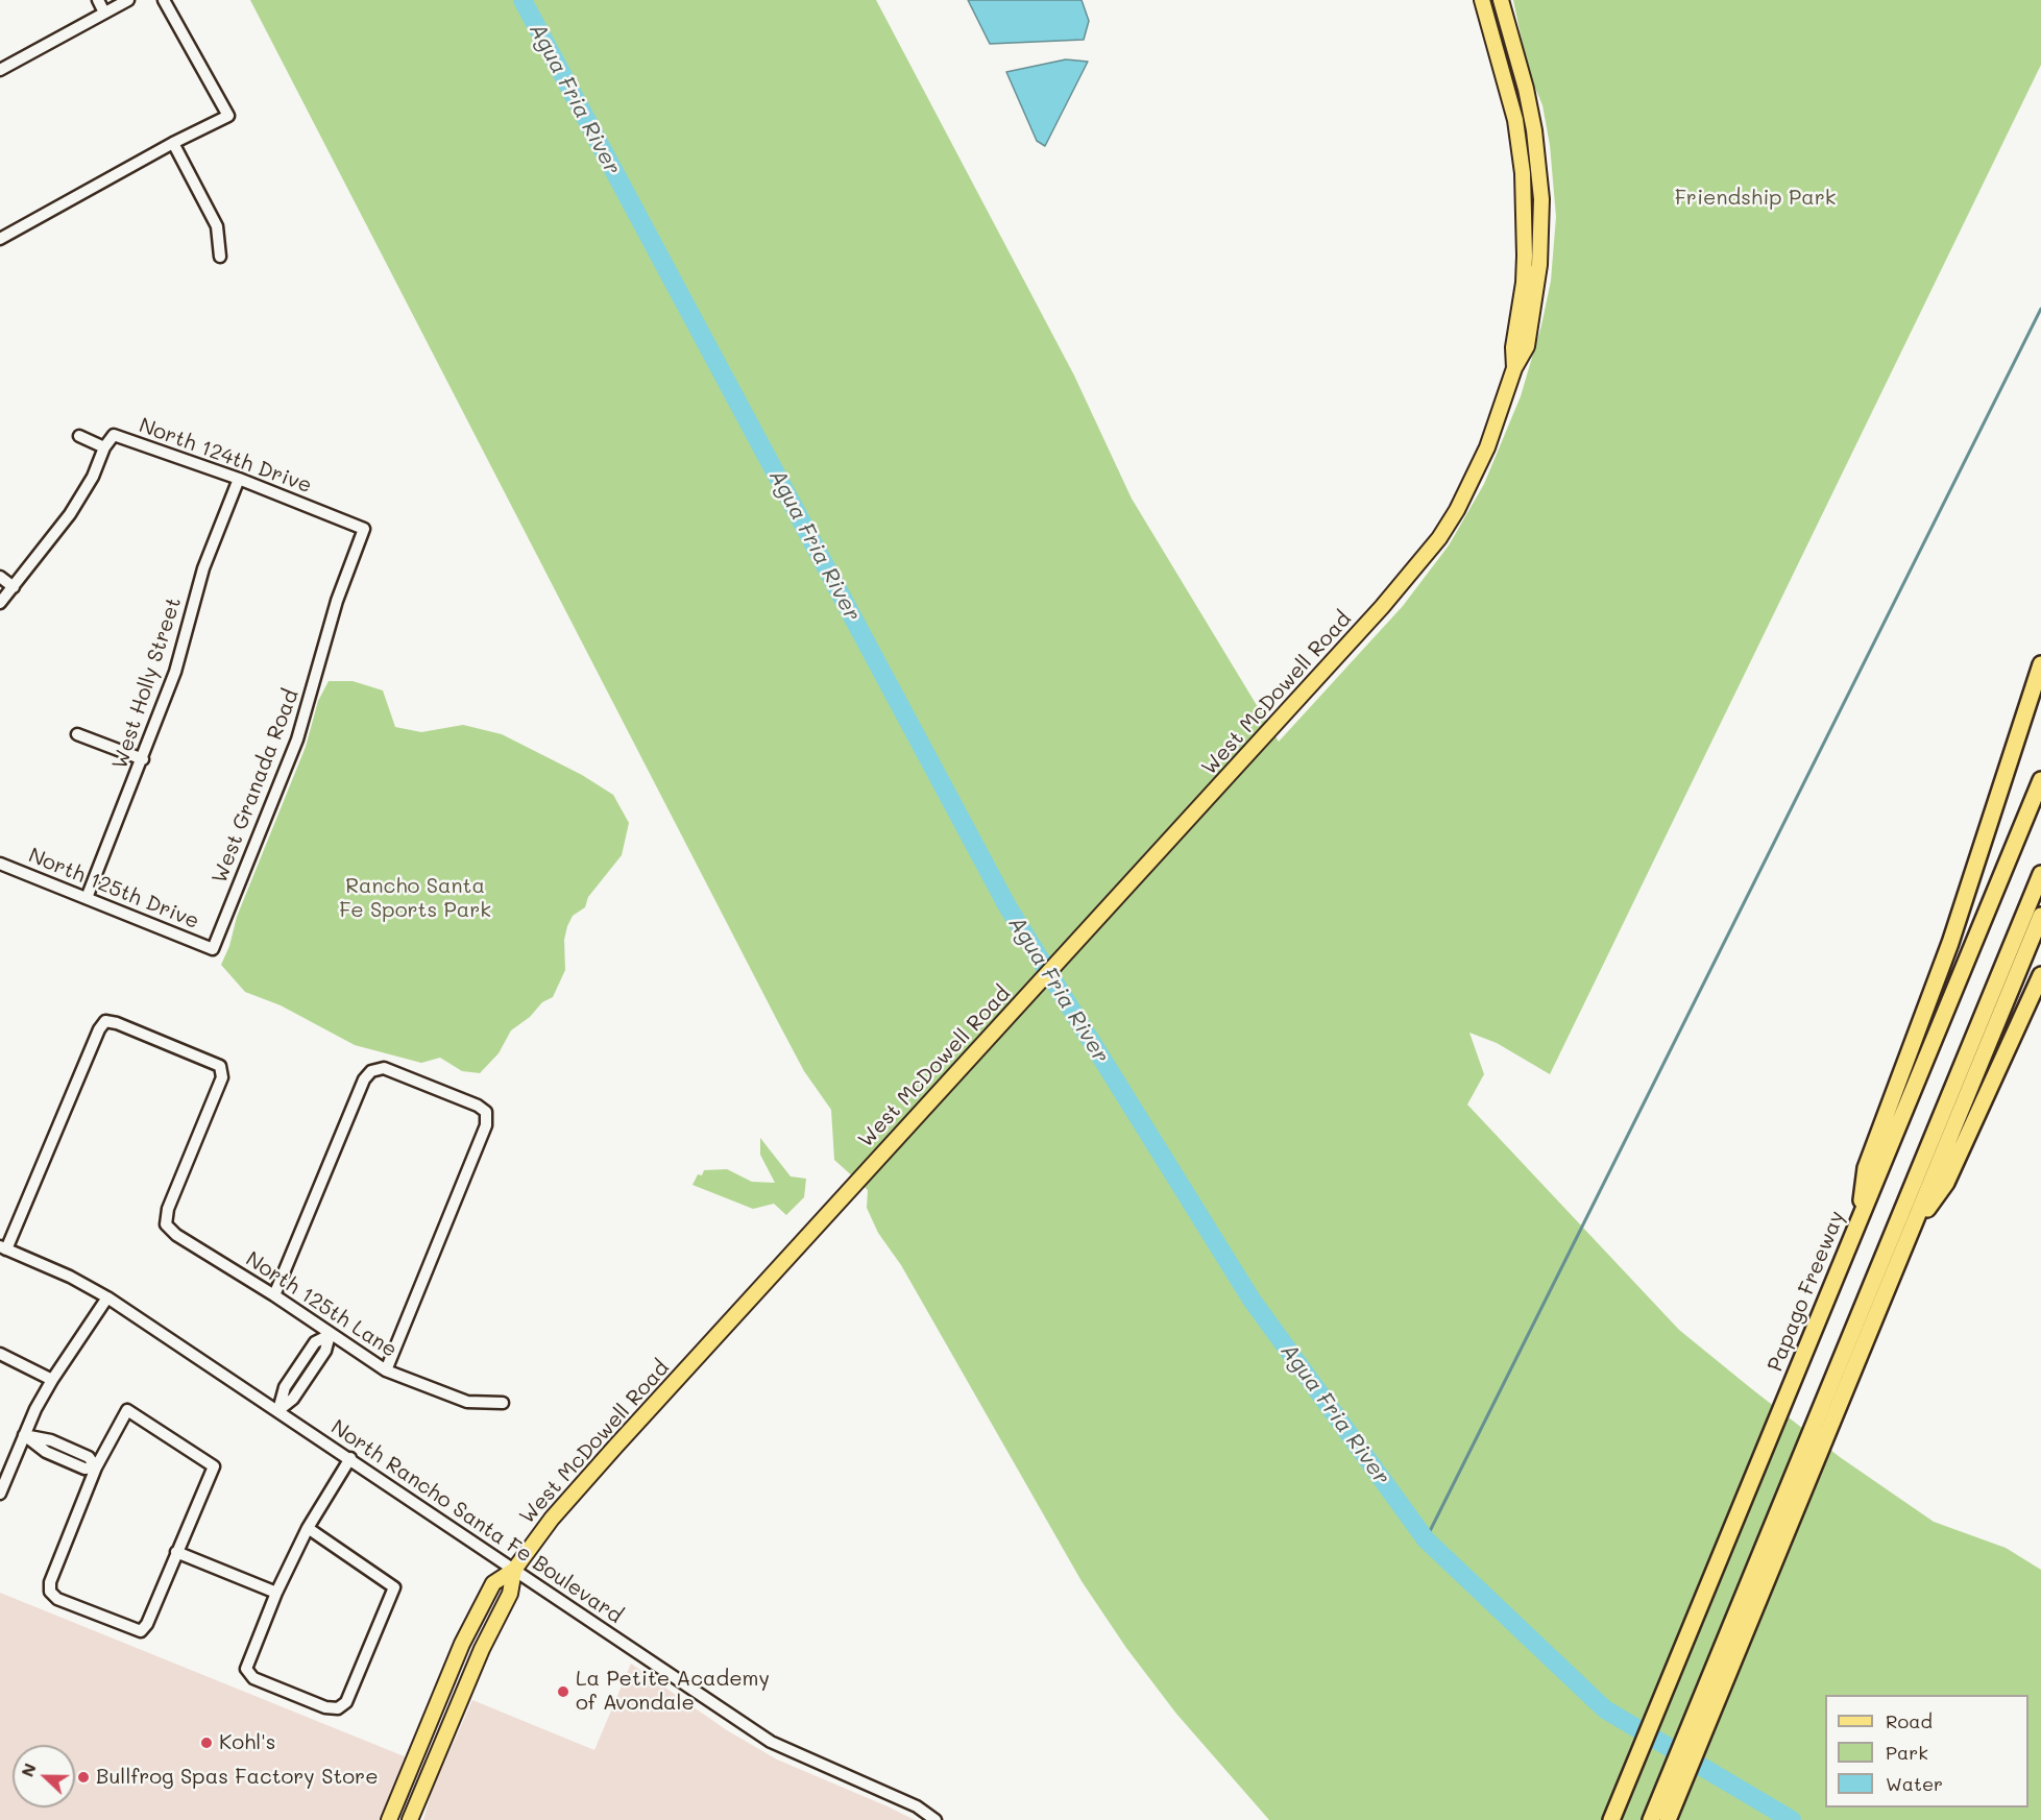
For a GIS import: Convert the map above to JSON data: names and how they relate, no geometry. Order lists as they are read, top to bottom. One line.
{"streets":{"highway":["Papago Freeway"],"main road":["West McDowell Road"],"street":["North 124th Drive","West Holly Street","West Granada Road","North 125th Drive","North 125th Lane","North Rancho Santa Fe Boulevard"]},"crossings":[["North 124th Drive","West Holly Street"],["North 124th Drive","West Granada Road"],["West Holly Street","North 125th Drive"],["West McDowell Road","North Rancho Santa Fe Boulevard"],["West Granada Road","North 125th Drive"],["North 125th Lane","North Rancho Santa Fe Boulevard"]],"water":["Agua Fria River"],"parks":["Friendship Park","Rancho Santa Fe Sports Park"],"places":["La Petite Academy of Avondale","Kohl's","Bullfrog Spas Factory Store"],"legend":["Road","Park","Water"],"north":"left"}
